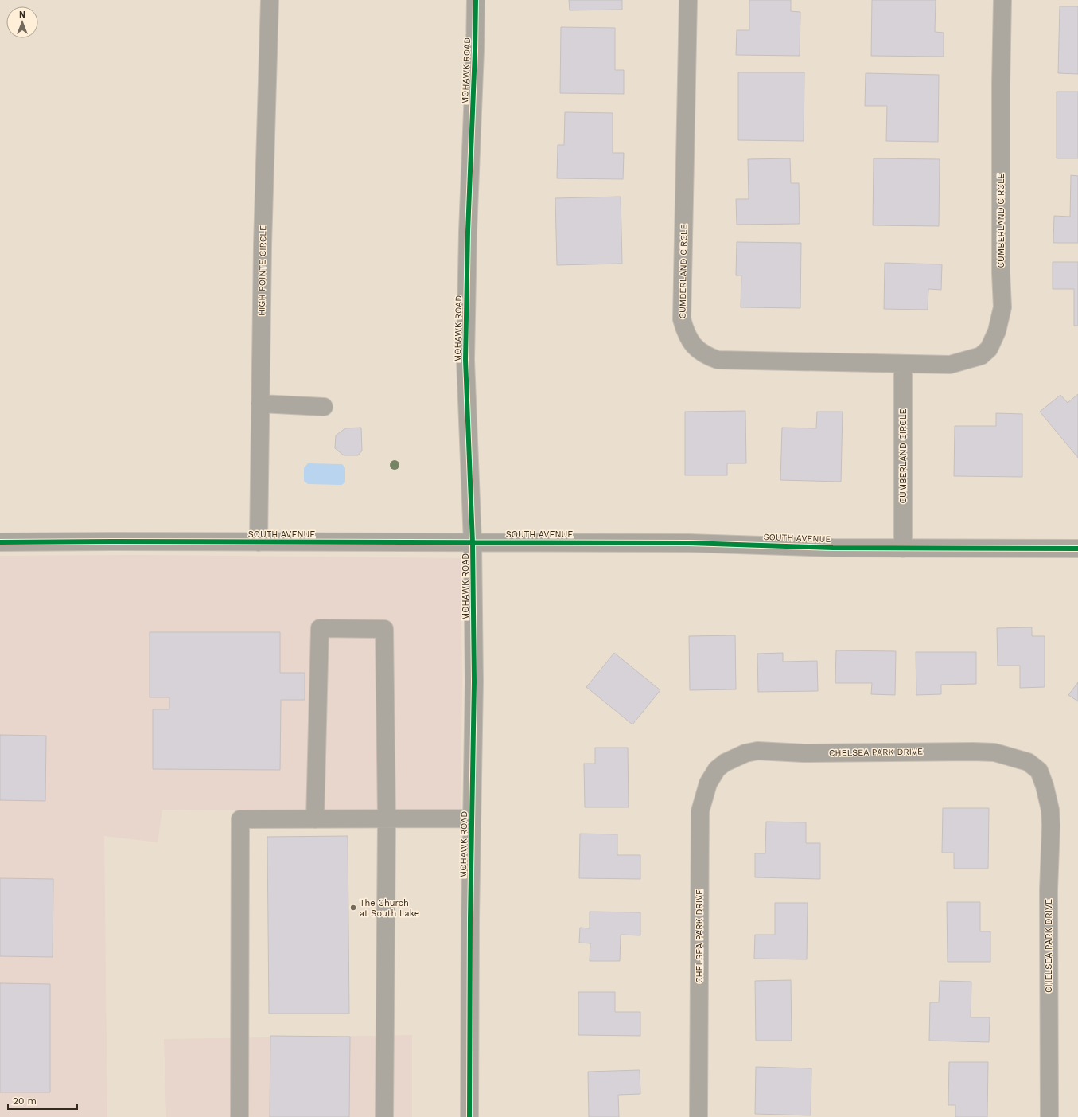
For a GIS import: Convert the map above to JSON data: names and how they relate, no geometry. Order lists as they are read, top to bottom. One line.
{"streets":{"street":["MOHAWK ROAD","CUMBERLAND CIRCLE","HIGH POINTE CIRCLE","SOUTH AVENUE","CHELSEA PARK DRIVE"]},"crossings":[["MOHAWK ROAD","SOUTH AVENUE"],["CUMBERLAND CIRCLE","SOUTH AVENUE"],["HIGH POINTE CIRCLE","SOUTH AVENUE"]],"places":["The Church at South Lake"],"scale_bar":"20 m","north":"top"}
